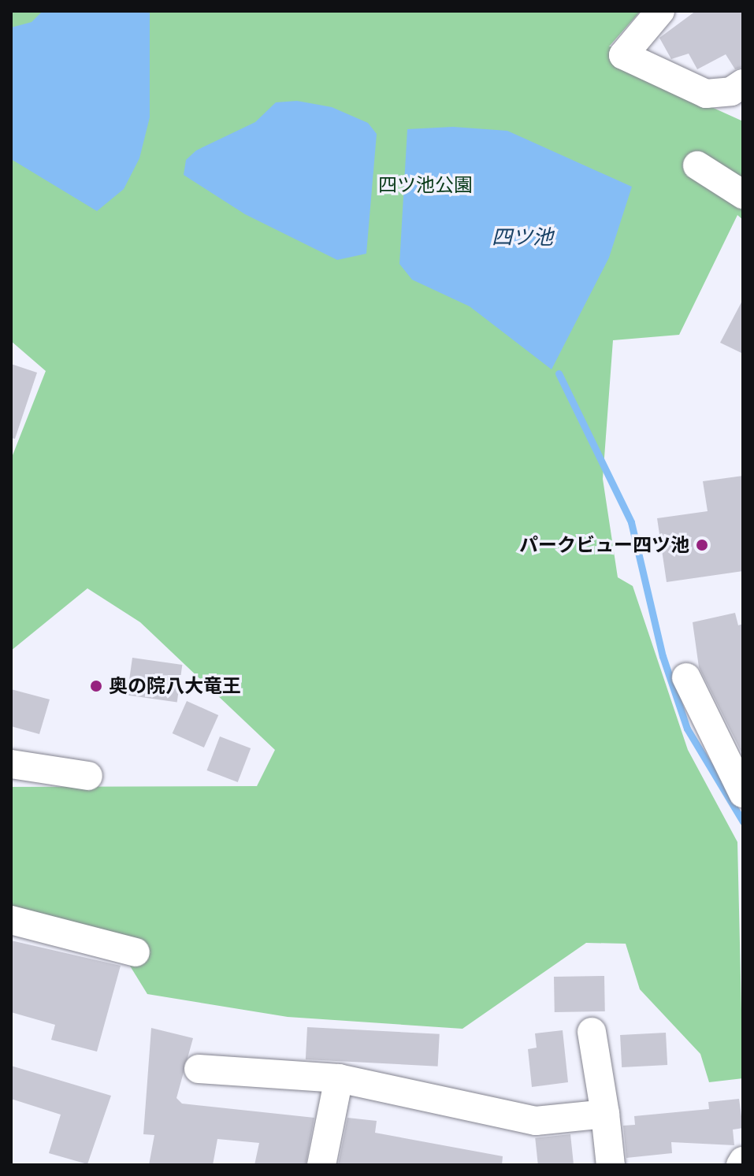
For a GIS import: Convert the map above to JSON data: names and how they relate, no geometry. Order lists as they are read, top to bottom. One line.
{"water":["四ツ池"],"parks":["四ツ池公園"],"places":["パークビュー四ツ池","奥の院八大竜王"]}
